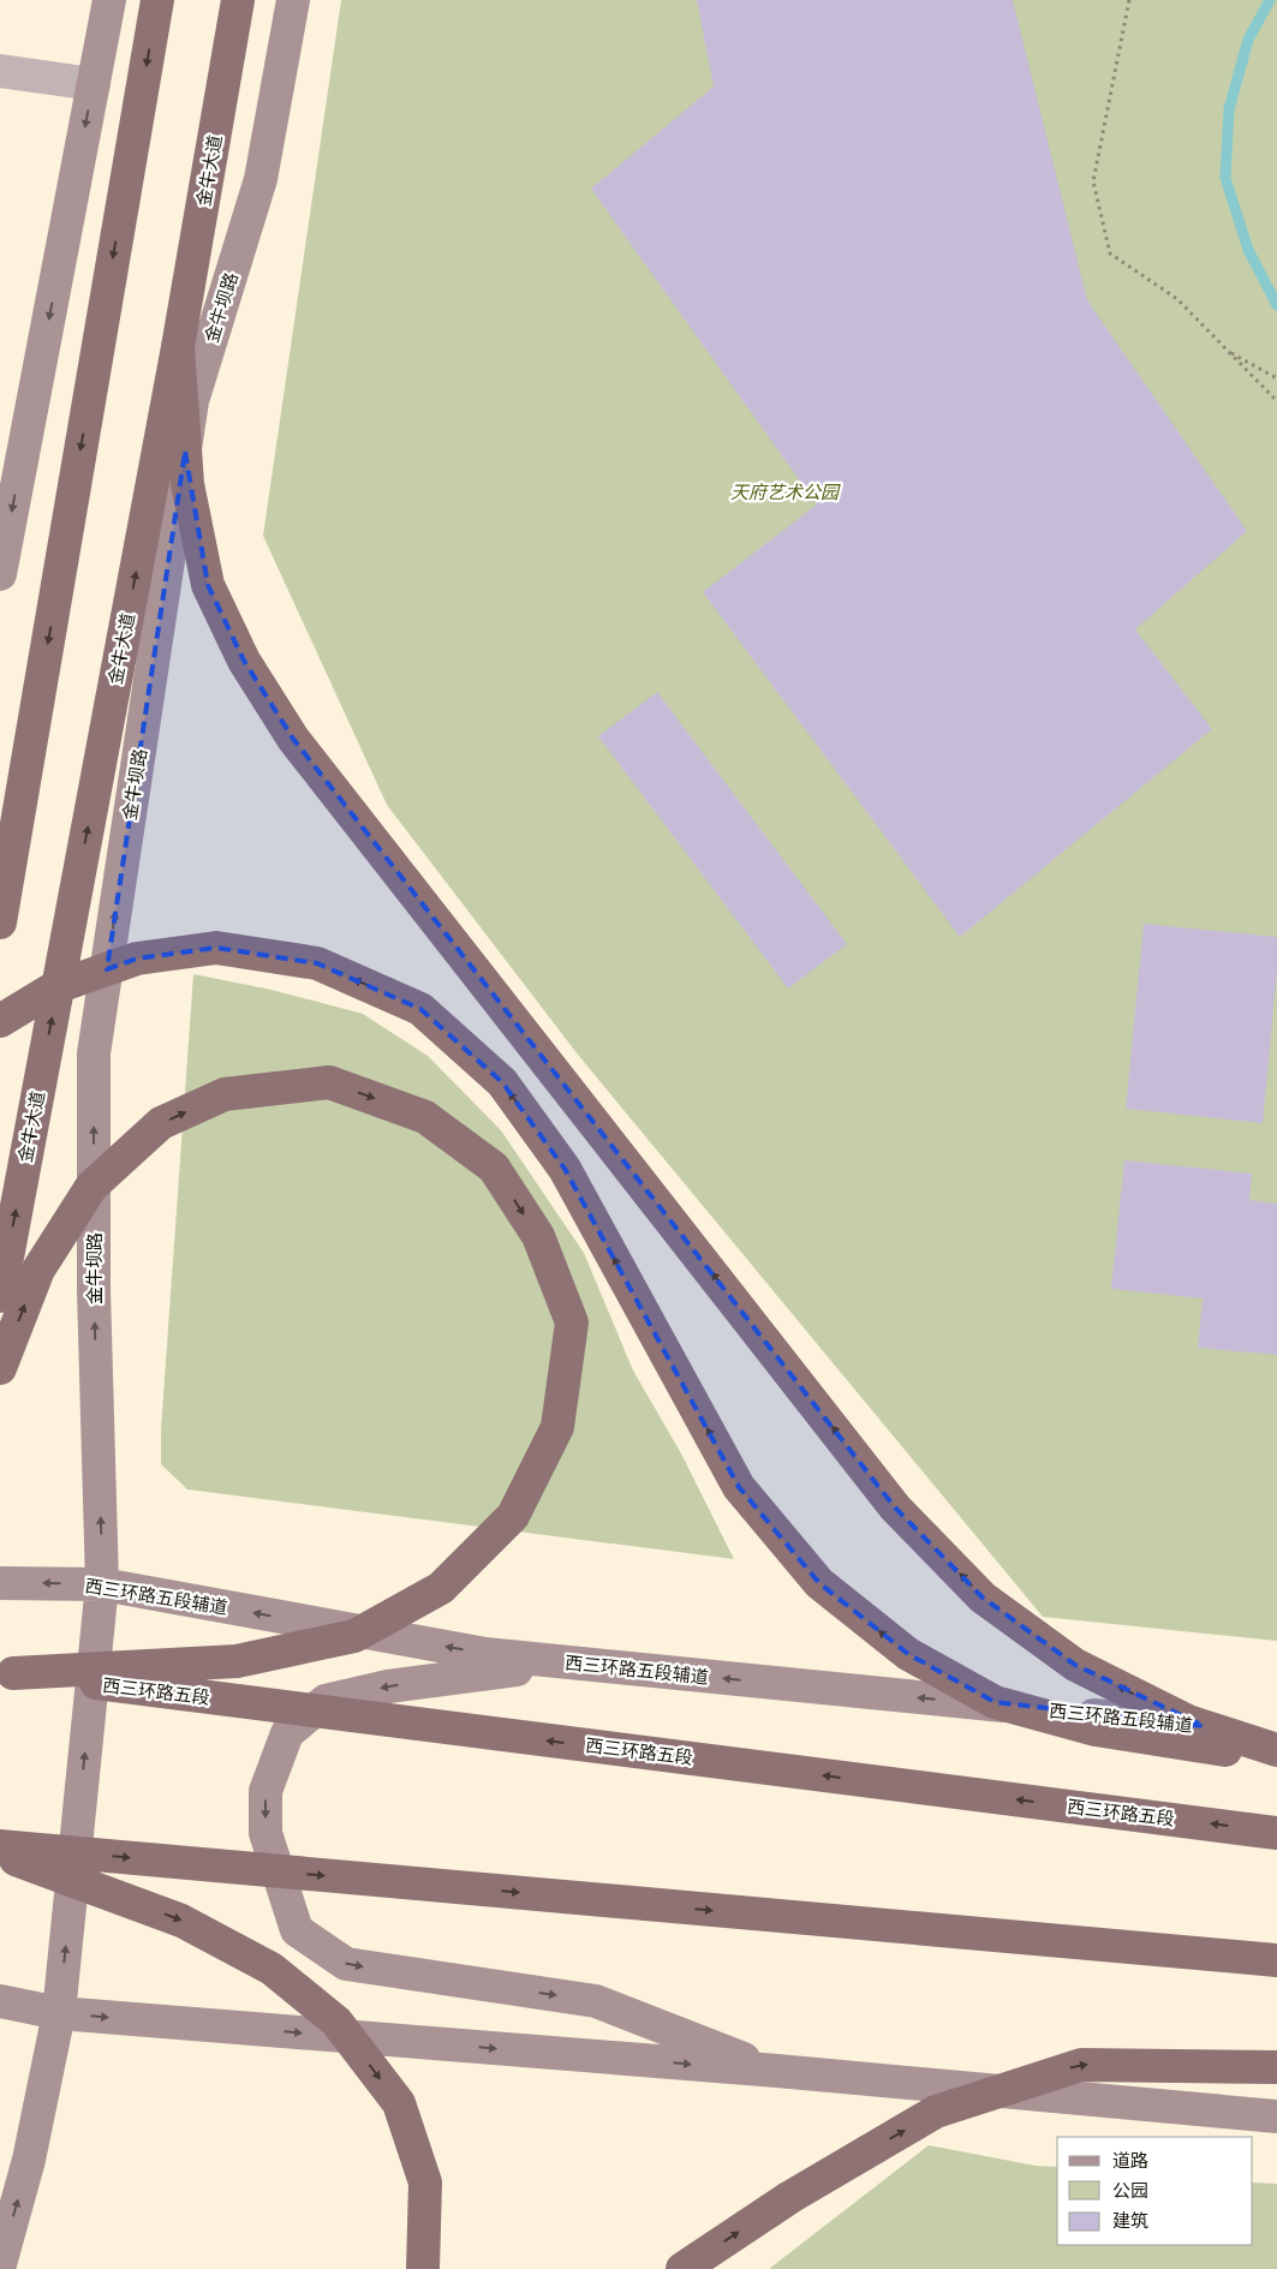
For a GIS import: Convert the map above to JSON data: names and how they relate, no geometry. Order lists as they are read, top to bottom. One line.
{"streets":{"highway":["金牛大道","西三环路五段"],"main road":["金牛坝路","西三环路五段辅道"]},"crossings":[["金牛坝路","西三环路五段辅道"]],"one_way":["金牛坝路","西三环路五段辅道"],"parks":["天府艺术公园"],"legend":["道路","公园","建筑"]}
